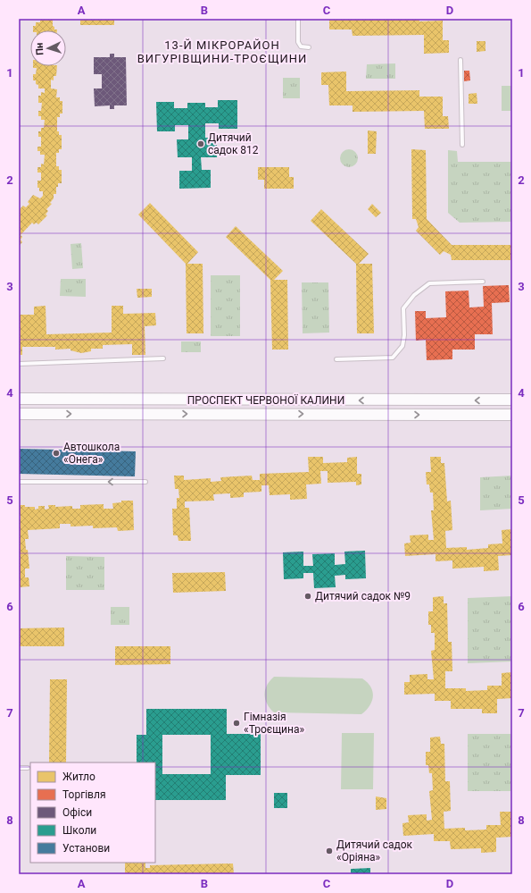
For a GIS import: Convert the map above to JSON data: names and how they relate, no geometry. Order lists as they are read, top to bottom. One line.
{"streets":{"main road":["ПРОСПЕКТ ЧЕРВОНОЇ КАЛИНИ"]},"districts":["13-Й МІКРОРАЙОН ВИГУРІВЩИНИ-ТРОЄЩИНИ"],"places":["Дитячий садок 812","Автошкола «Онега»","Дитячий садок №9","Гімназія «Троєщина»","Дитячий садок «Оріяна»"],"legend":["Житло","Торгівля","Офіси","Школи","Установи"],"north":"left","grid":{"columns":["A","B","C","D"],"rows":["1","2","3","4","5","6","7","8"]}}
